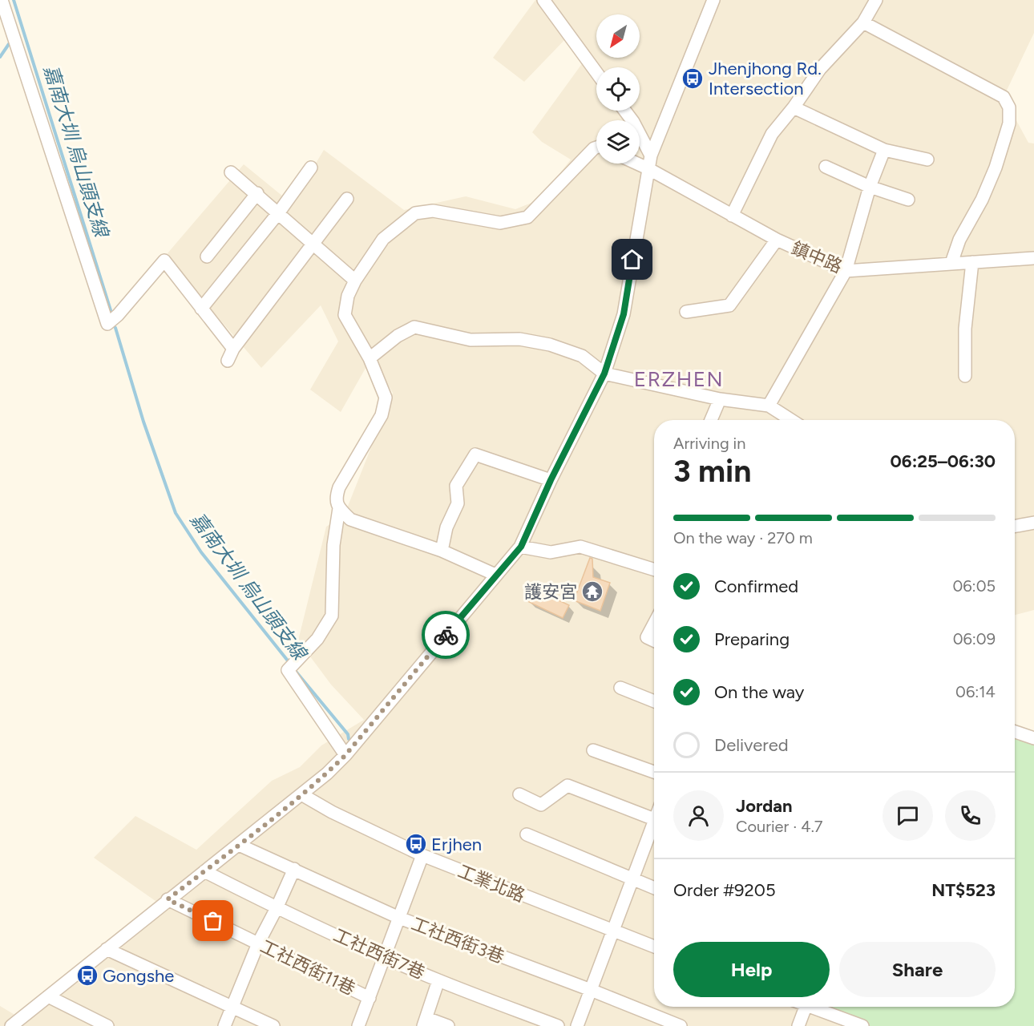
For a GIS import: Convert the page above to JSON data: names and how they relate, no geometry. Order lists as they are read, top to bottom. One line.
{"streets":{"street":["鎮中路","工業北路","工社西街3巷","工社西街7巷","工社西街11巷"]},"districts":["ERZHEN"],"water":["嘉南大圳 烏山頭支線"],"places":{"bus stop":["Jhenjhong Rd. Intersection","Erjhen","Gongshe"],"temple":["護安宮"]},"north":"bottom left","page":{"heading":["3 min","Arriving in","06:25–06:30"],"panel":["Jordan","Courier · 4.7","Order #9205","NT$523"],"bar":"On the way · 270 m","list":[["Confirmed","06:05"],["Preparing","06:09"],["On the way","06:14"],"Delivered"],"buttons":["Help","Share"]}}
